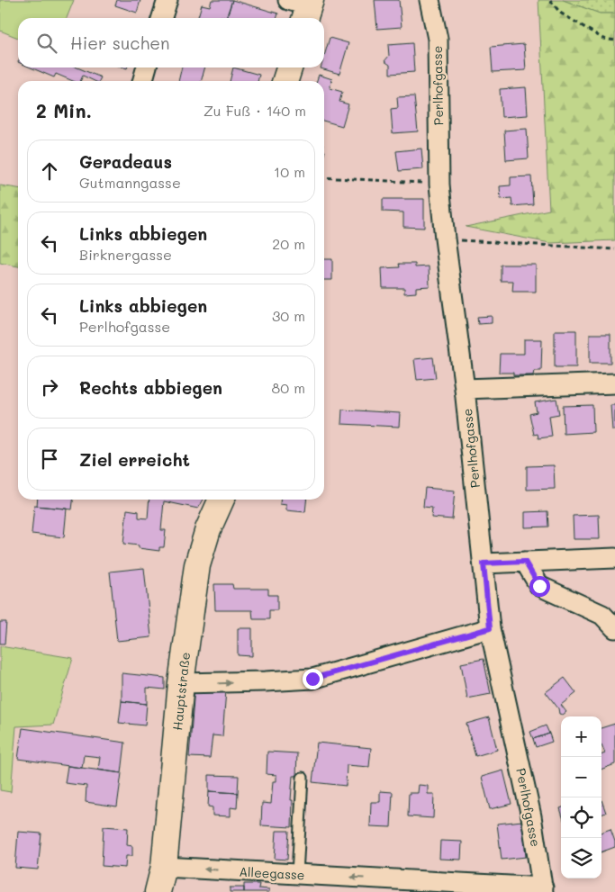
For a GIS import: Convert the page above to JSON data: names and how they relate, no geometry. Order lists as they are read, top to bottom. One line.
{"streets":{"main road":["Hauptstraße"],"street":["Perlhofgasse","Alleegasse"]},"crossings":[["Perlhofgasse","Alleegasse"],["Hauptstraße","Alleegasse"]],"one_way":["Alleegasse"],"page":{"search":"Hier suchen","heading":["2 Min.","Zu Fuß · 140 m"],"list":[["Geradeaus","Gutmanngasse","10 m"],["Links abbiegen","Birknergasse","20 m"],["Links abbiegen","Perlhofgasse","30 m"],["Rechts abbiegen","80 m"],"Ziel erreicht"],"map_buttons":["+","−"]}}
